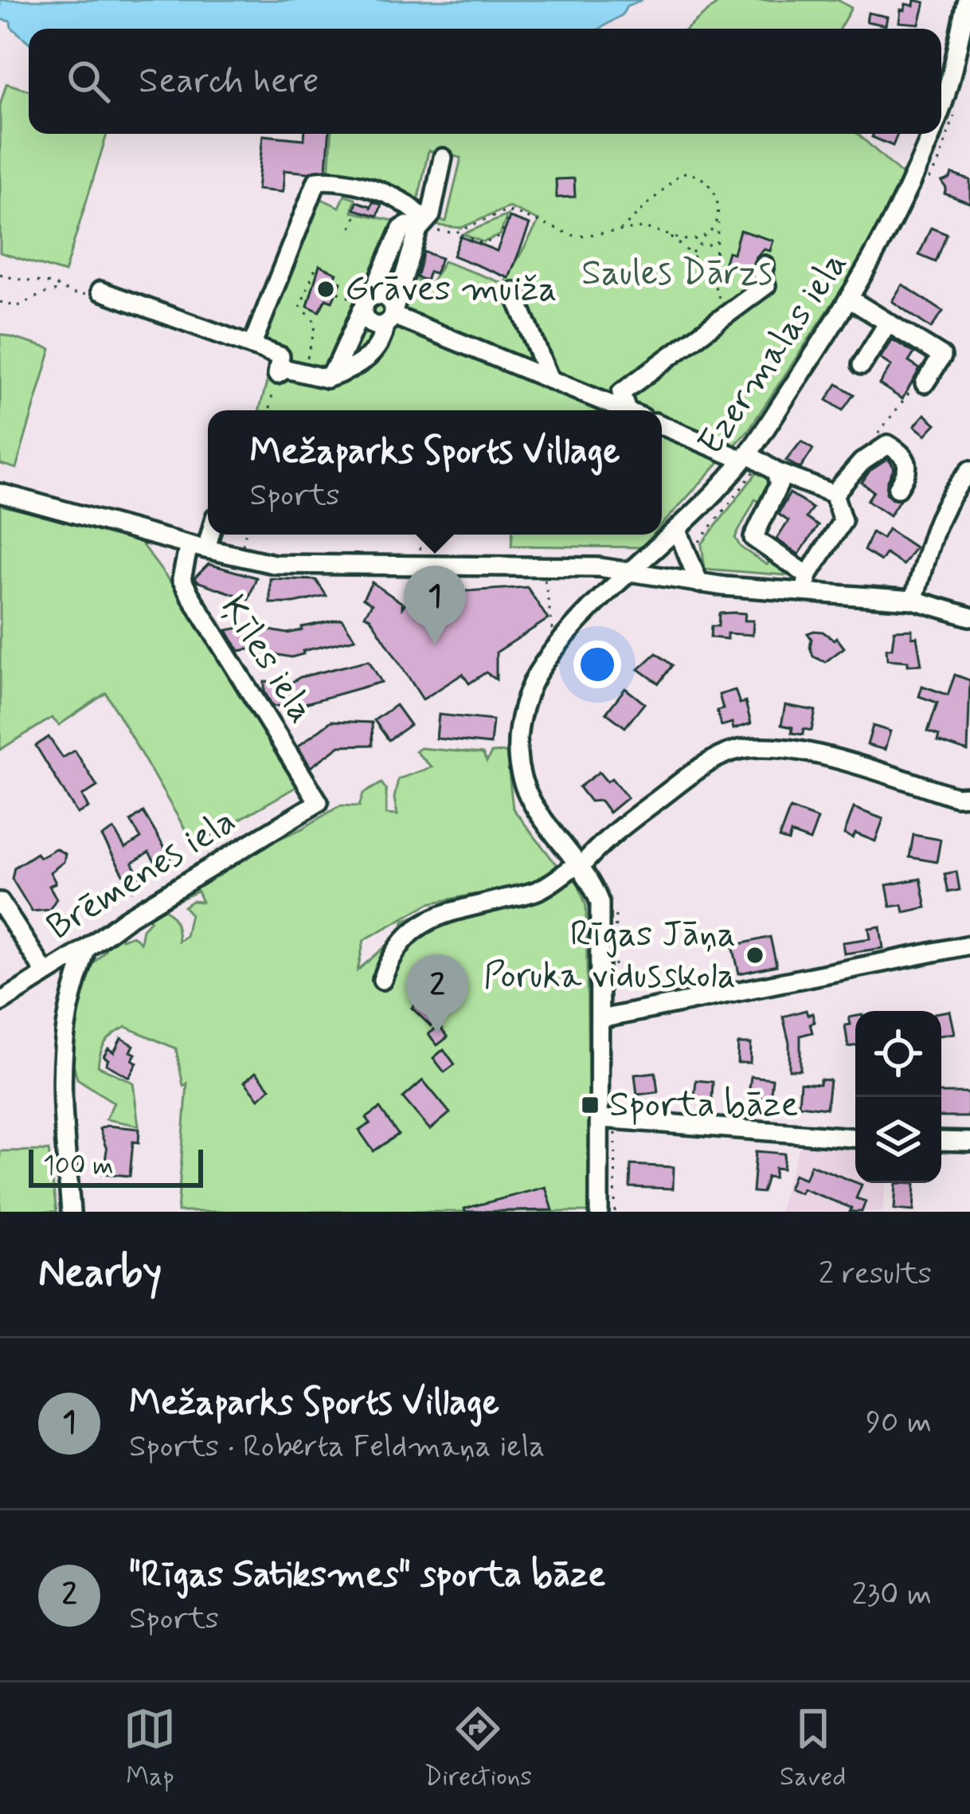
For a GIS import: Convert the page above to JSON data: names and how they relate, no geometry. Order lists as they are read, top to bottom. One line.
{"streets":{"street":["Ezermalas iela","Ķīles iela","Brēmenes iela"]},"crossings":[["Ķīles iela","Brēmenes iela"]],"parks":["Saules Dārzs"],"places":{"other":["Grāves muiža","Rīgas Jāņa Poruka vidusskola"],"transit":["Sporta bāze"]},"scale_bar":"100 m","page":{"search":"Search here","popup":["Mežaparks Sports Village","Sports"],"pins":["1","2"],"scale":"100 m","heading":["Nearby","2 results"],"list":[{"mark":"1","name":"Mežaparks Sports Village","note":"Sports · Roberta Feldmaņa iela","value":"90 m"},{"mark":"2","name":"\"Rīgas Satiksmes\" sporta bāze","note":"Sports","value":"230 m"}],"nav":["Map","Directions","Saved"]}}
